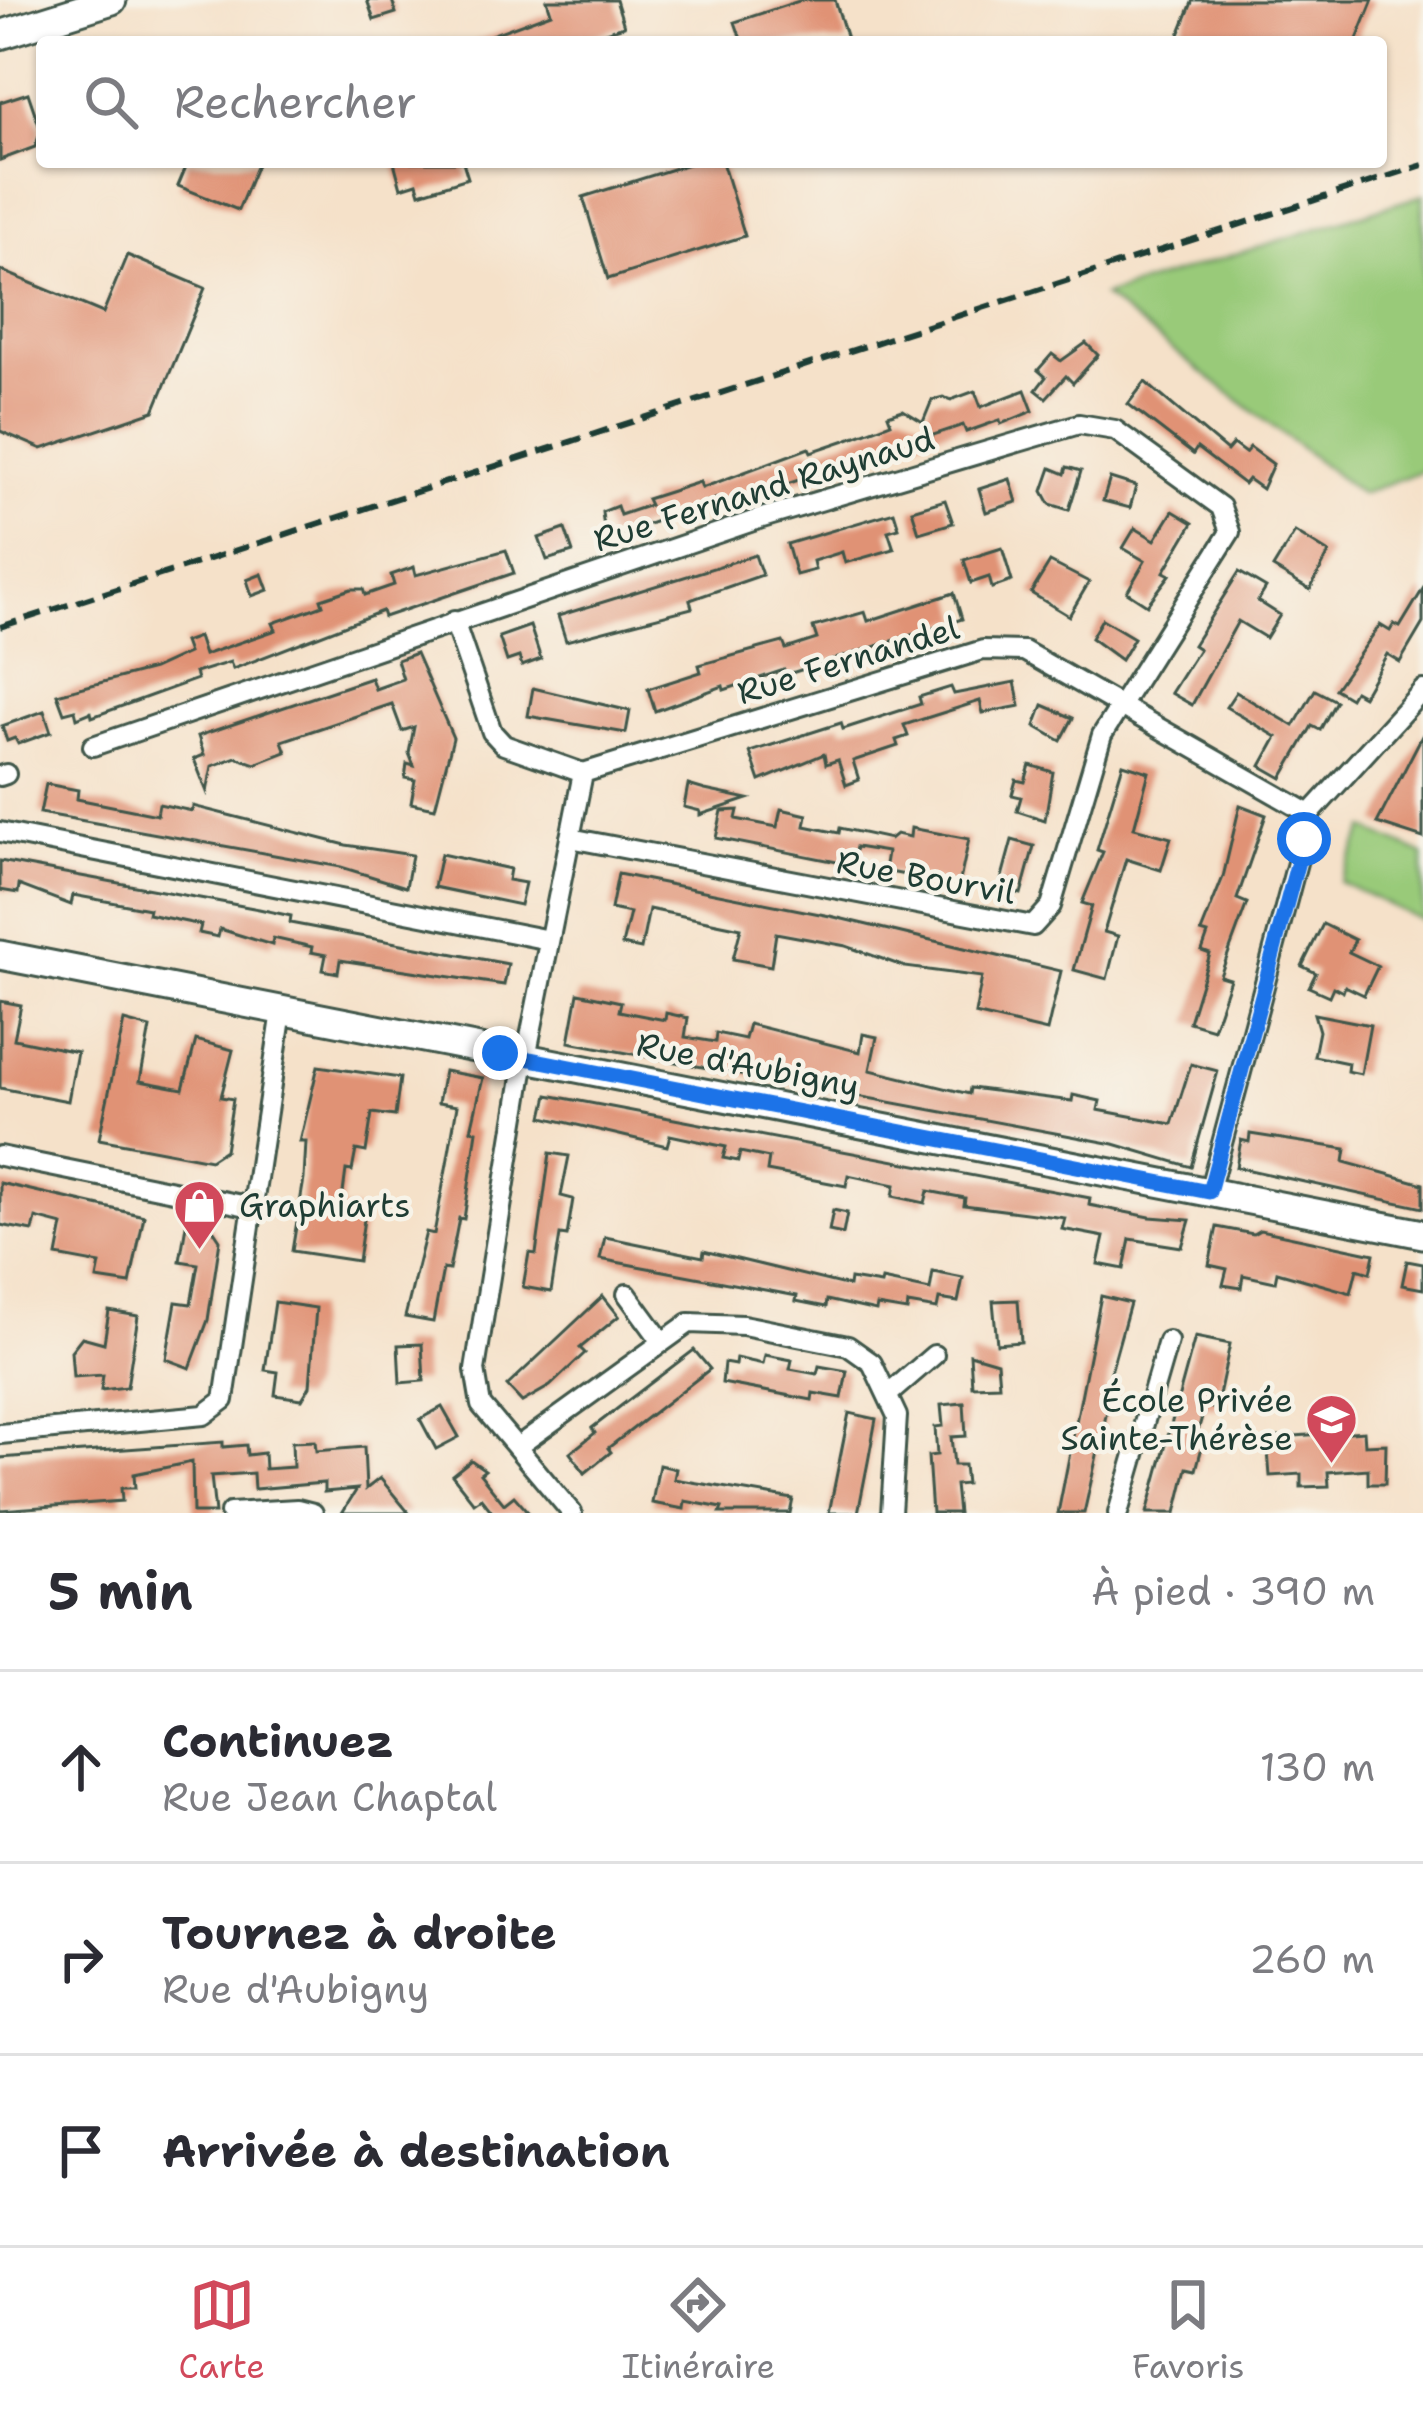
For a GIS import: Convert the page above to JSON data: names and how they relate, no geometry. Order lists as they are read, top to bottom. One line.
{"streets":{"main road":["Rue d'Aubigny"],"street":["Rue Fernand Raynaud","Rue Fernandel","Rue Bourvil"]},"crossings":[["Rue Fernand Raynaud","Rue Fernandel"],["Rue Fernand Raynaud","Rue Bourvil"],["Rue Fernandel","Rue Bourvil"]],"places":{"shop":["Graphiarts"],"school or university":["École Privée Sainte-Thérèse"]},"page":{"search":"Rechercher","heading":["5 min","À pied · 390 m"],"list":[["Continuez","Rue Jean Chaptal","130 m"],["Tournez à droite","Rue d'Aubigny","260 m"],"Arrivée à destination"],"nav":["Carte","Itinéraire","Favoris"]}}
